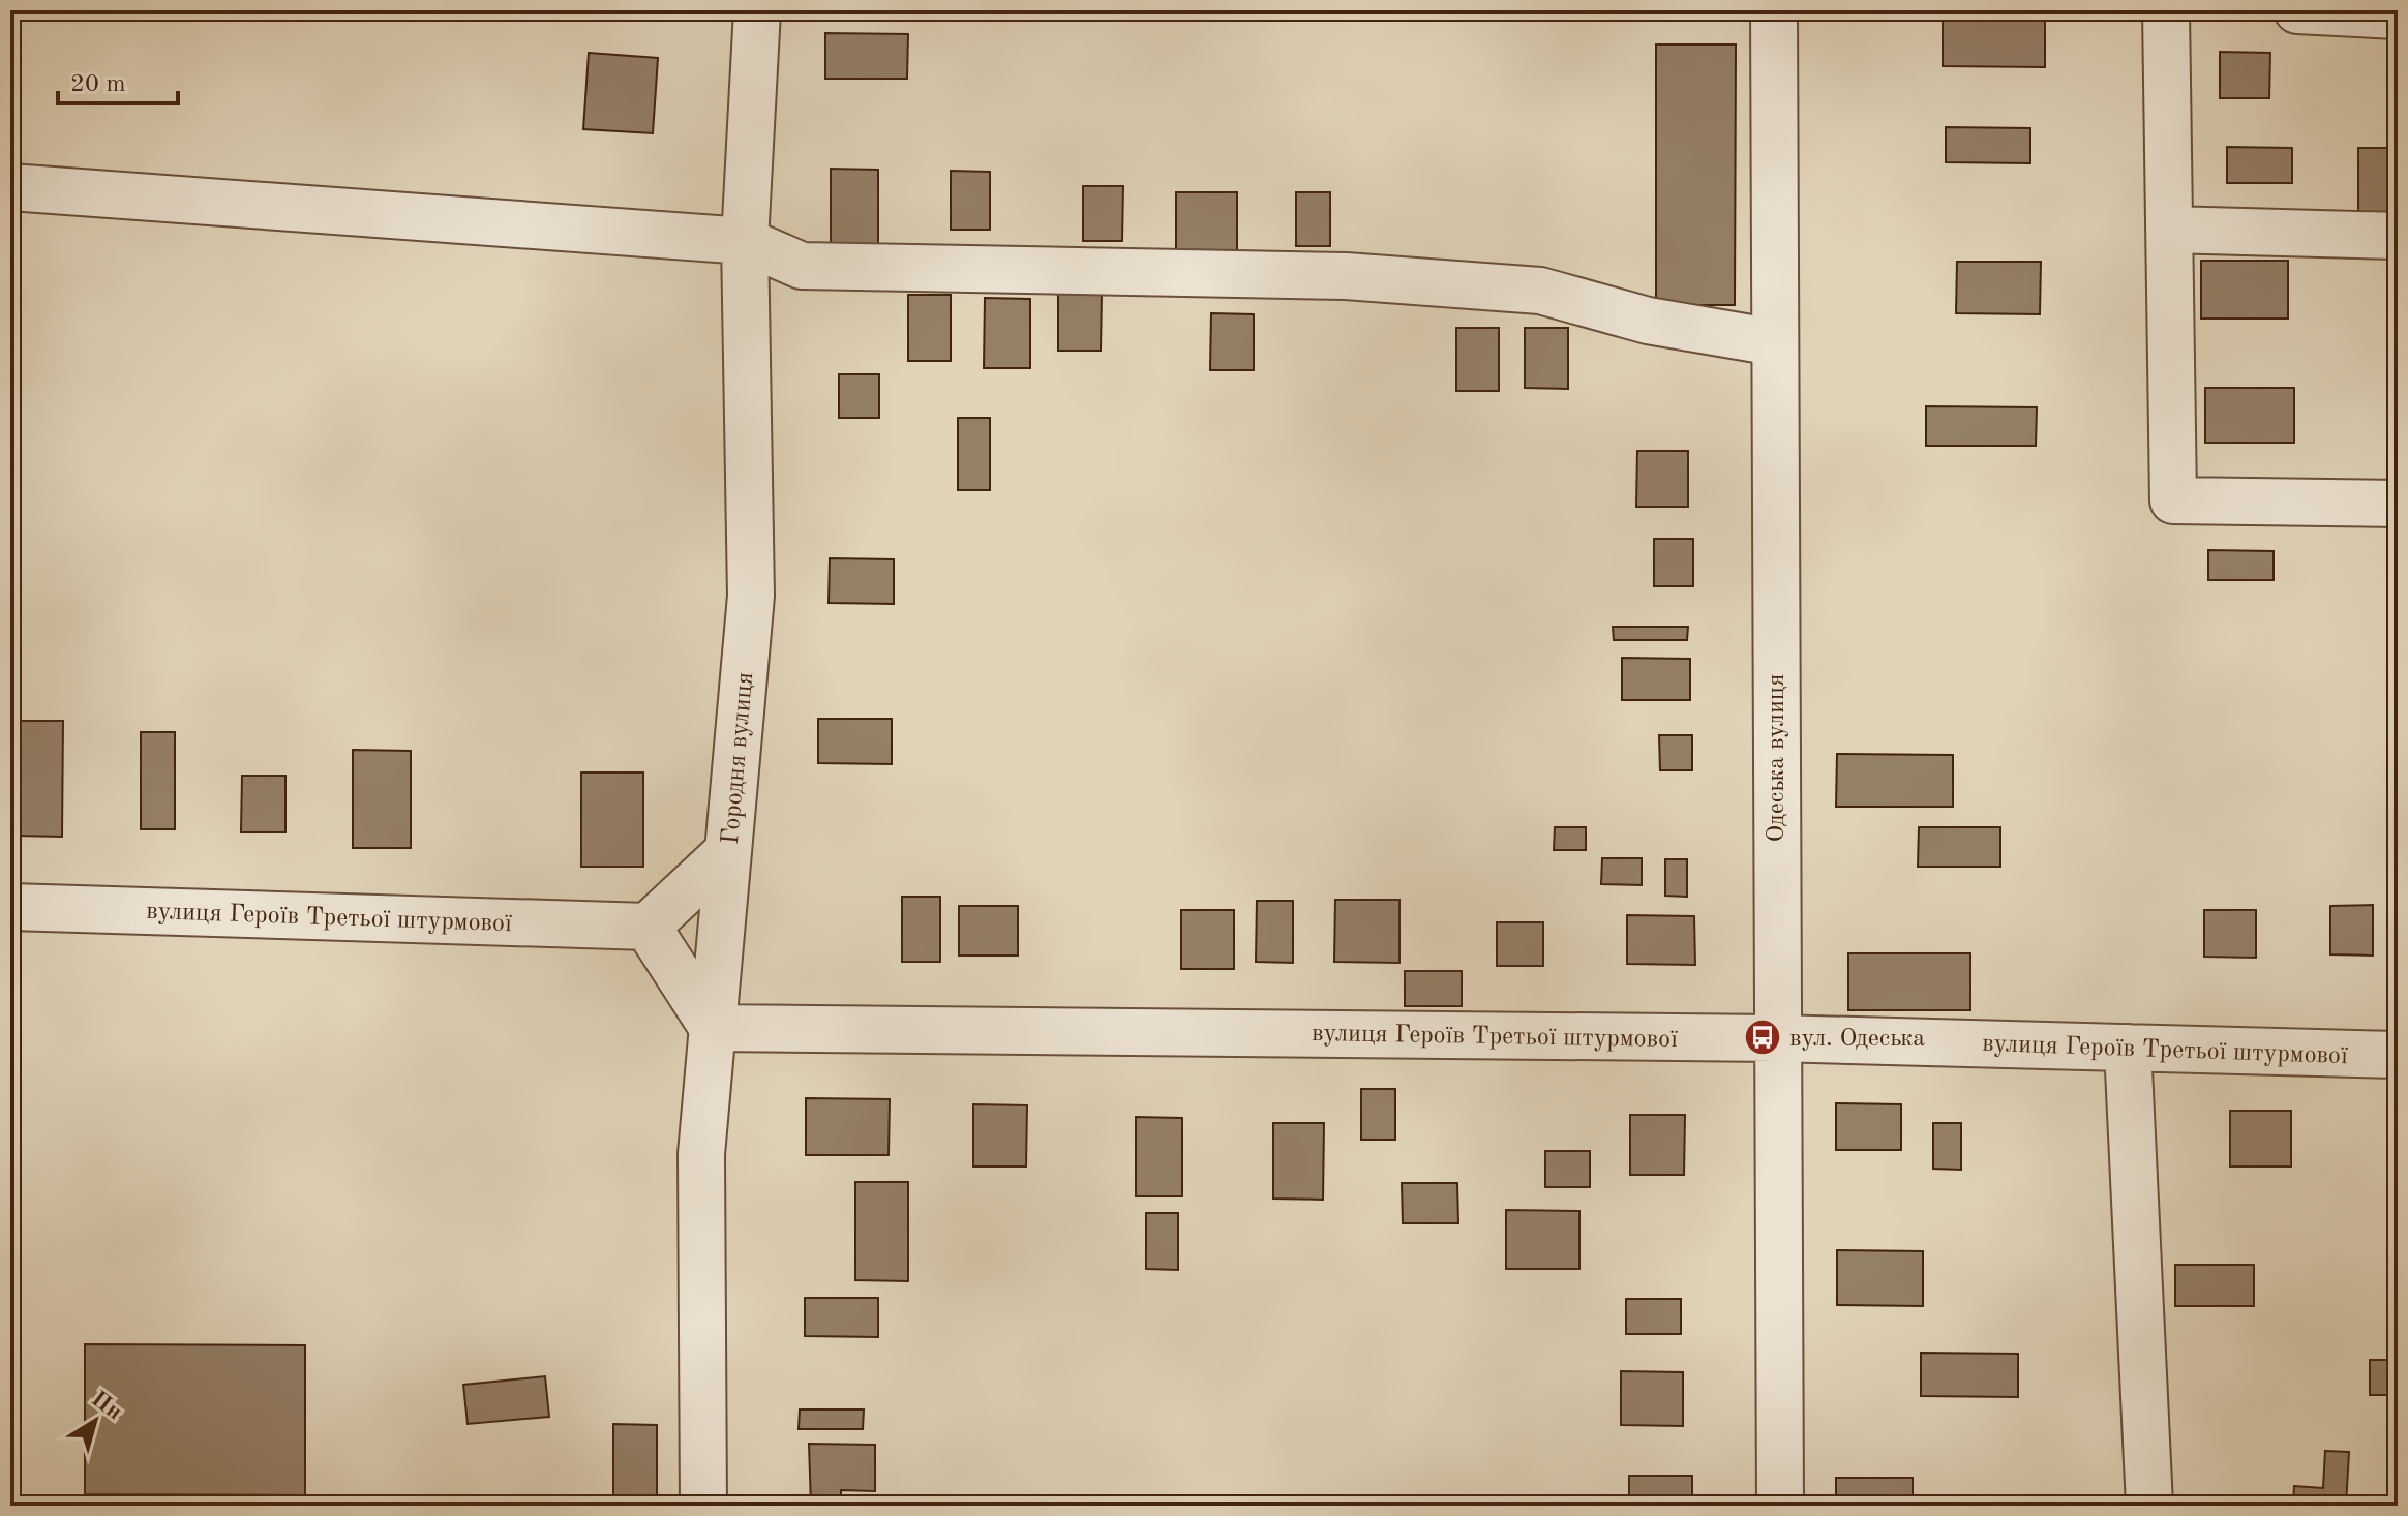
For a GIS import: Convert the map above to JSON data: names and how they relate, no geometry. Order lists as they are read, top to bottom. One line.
{"streets":{"street":["Городня вулиця","Одеська вулиця","вулиця Героїв Третьої штурмової"]},"crossings":[["Городня вулиця","вулиця Героїв Третьої штурмової"],["Одеська вулиця","вулиця Героїв Третьої штурмової"]],"places":{"bus stop":["вул. Одеська"]},"scale_bar":"20 m","north":"top right"}
